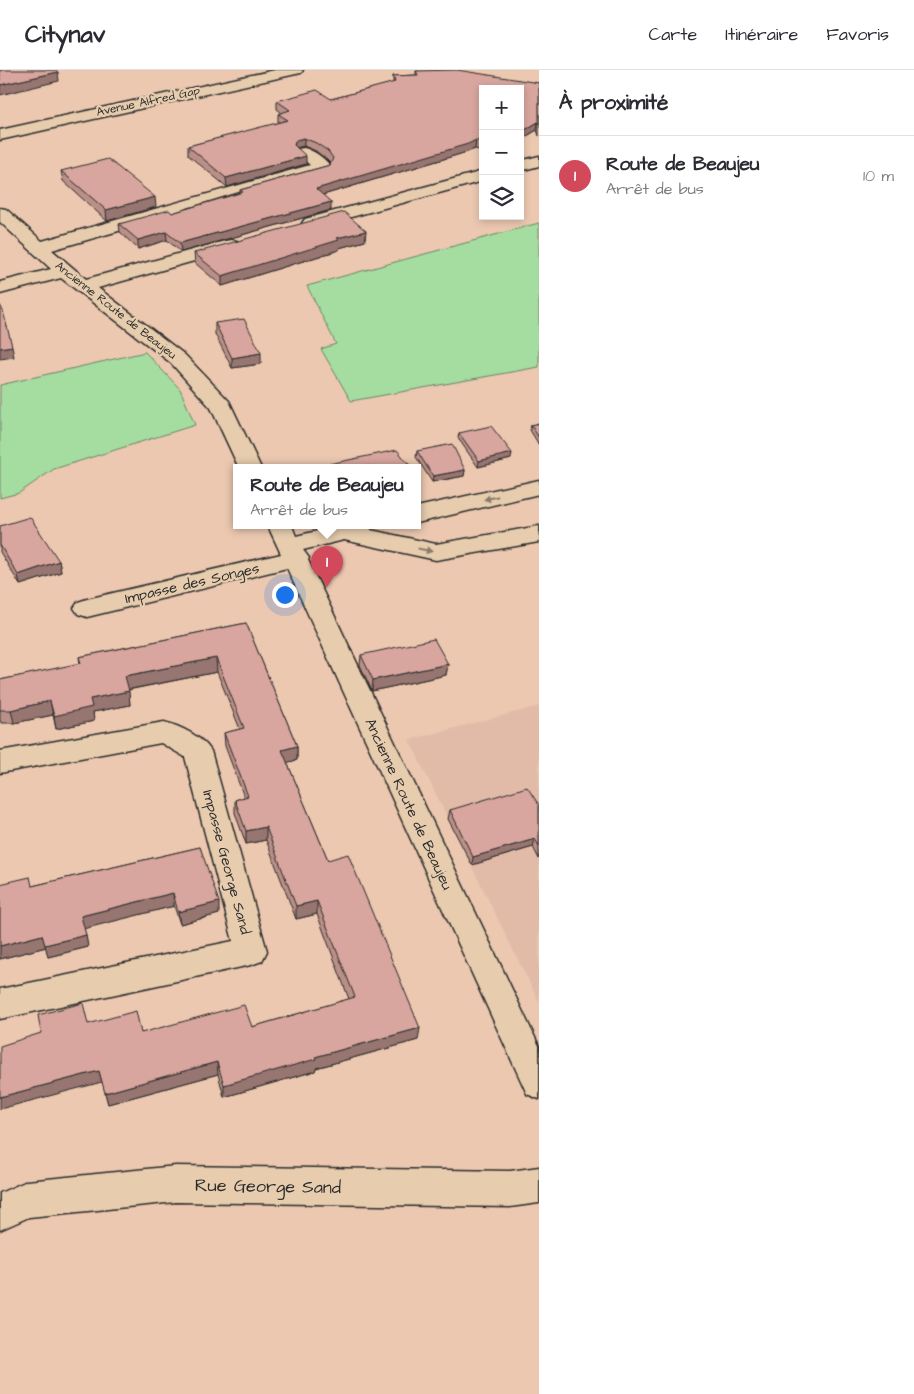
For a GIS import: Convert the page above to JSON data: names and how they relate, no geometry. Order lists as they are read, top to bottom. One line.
{"streets":{"street":["Avenue Alfred Gap","Ancienne Route de Beaujeu","Impasse des Songes","Impasse George Sand","Rue George Sand"]},"crossings":[["Ancienne Route de Beaujeu","Impasse des Songes"]],"page":{"header":"Citynav","nav":["Carte","Itinéraire","Favoris"],"heading":"À proximité","map_buttons":["+","−"],"list":[{"mark":"1","name":"Route de Beaujeu","note":"Arrêt de bus","value":"10 m"}],"popup":["Route de Beaujeu","Arrêt de bus"],"pins":"1"}}
